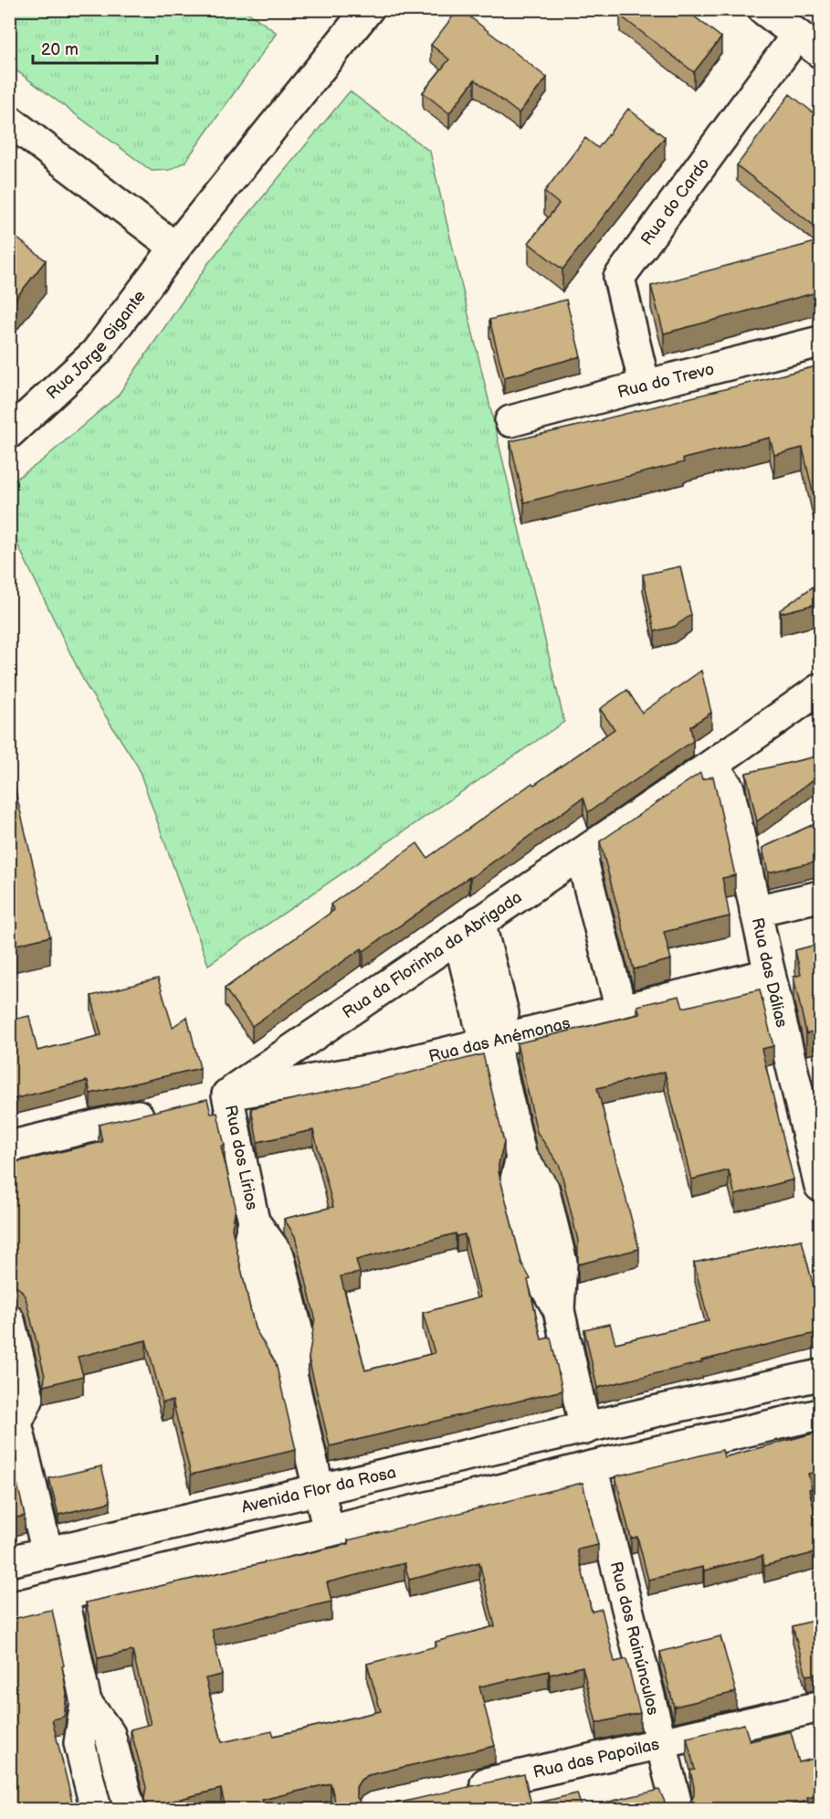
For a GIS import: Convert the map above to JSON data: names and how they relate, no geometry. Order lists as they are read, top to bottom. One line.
{"streets":{"street":["Rua do Cardo","Rua Jorge Gigante","Rua do Trevo","Rua da Florinha da Abrigada","Rua das Dálias","Rua das Anémonas","Rua dos Lírios","Avenida Flor da Rosa","Rua dos Rainúnculos","Rua das Papoilas"]},"crossings":[["Rua do Cardo","Rua do Trevo"],["Rua da Florinha da Abrigada","Rua das Dálias"],["Rua da Florinha da Abrigada","Rua das Anémonas"],["Rua da Florinha da Abrigada","Rua dos Lírios"],["Rua das Dálias","Rua das Anémonas"],["Rua das Anémonas","Rua dos Lírios"],["Rua dos Lírios","Avenida Flor da Rosa"],["Rua dos Rainúnculos","Rua das Papoilas"]],"scale_bar":"20 m"}
